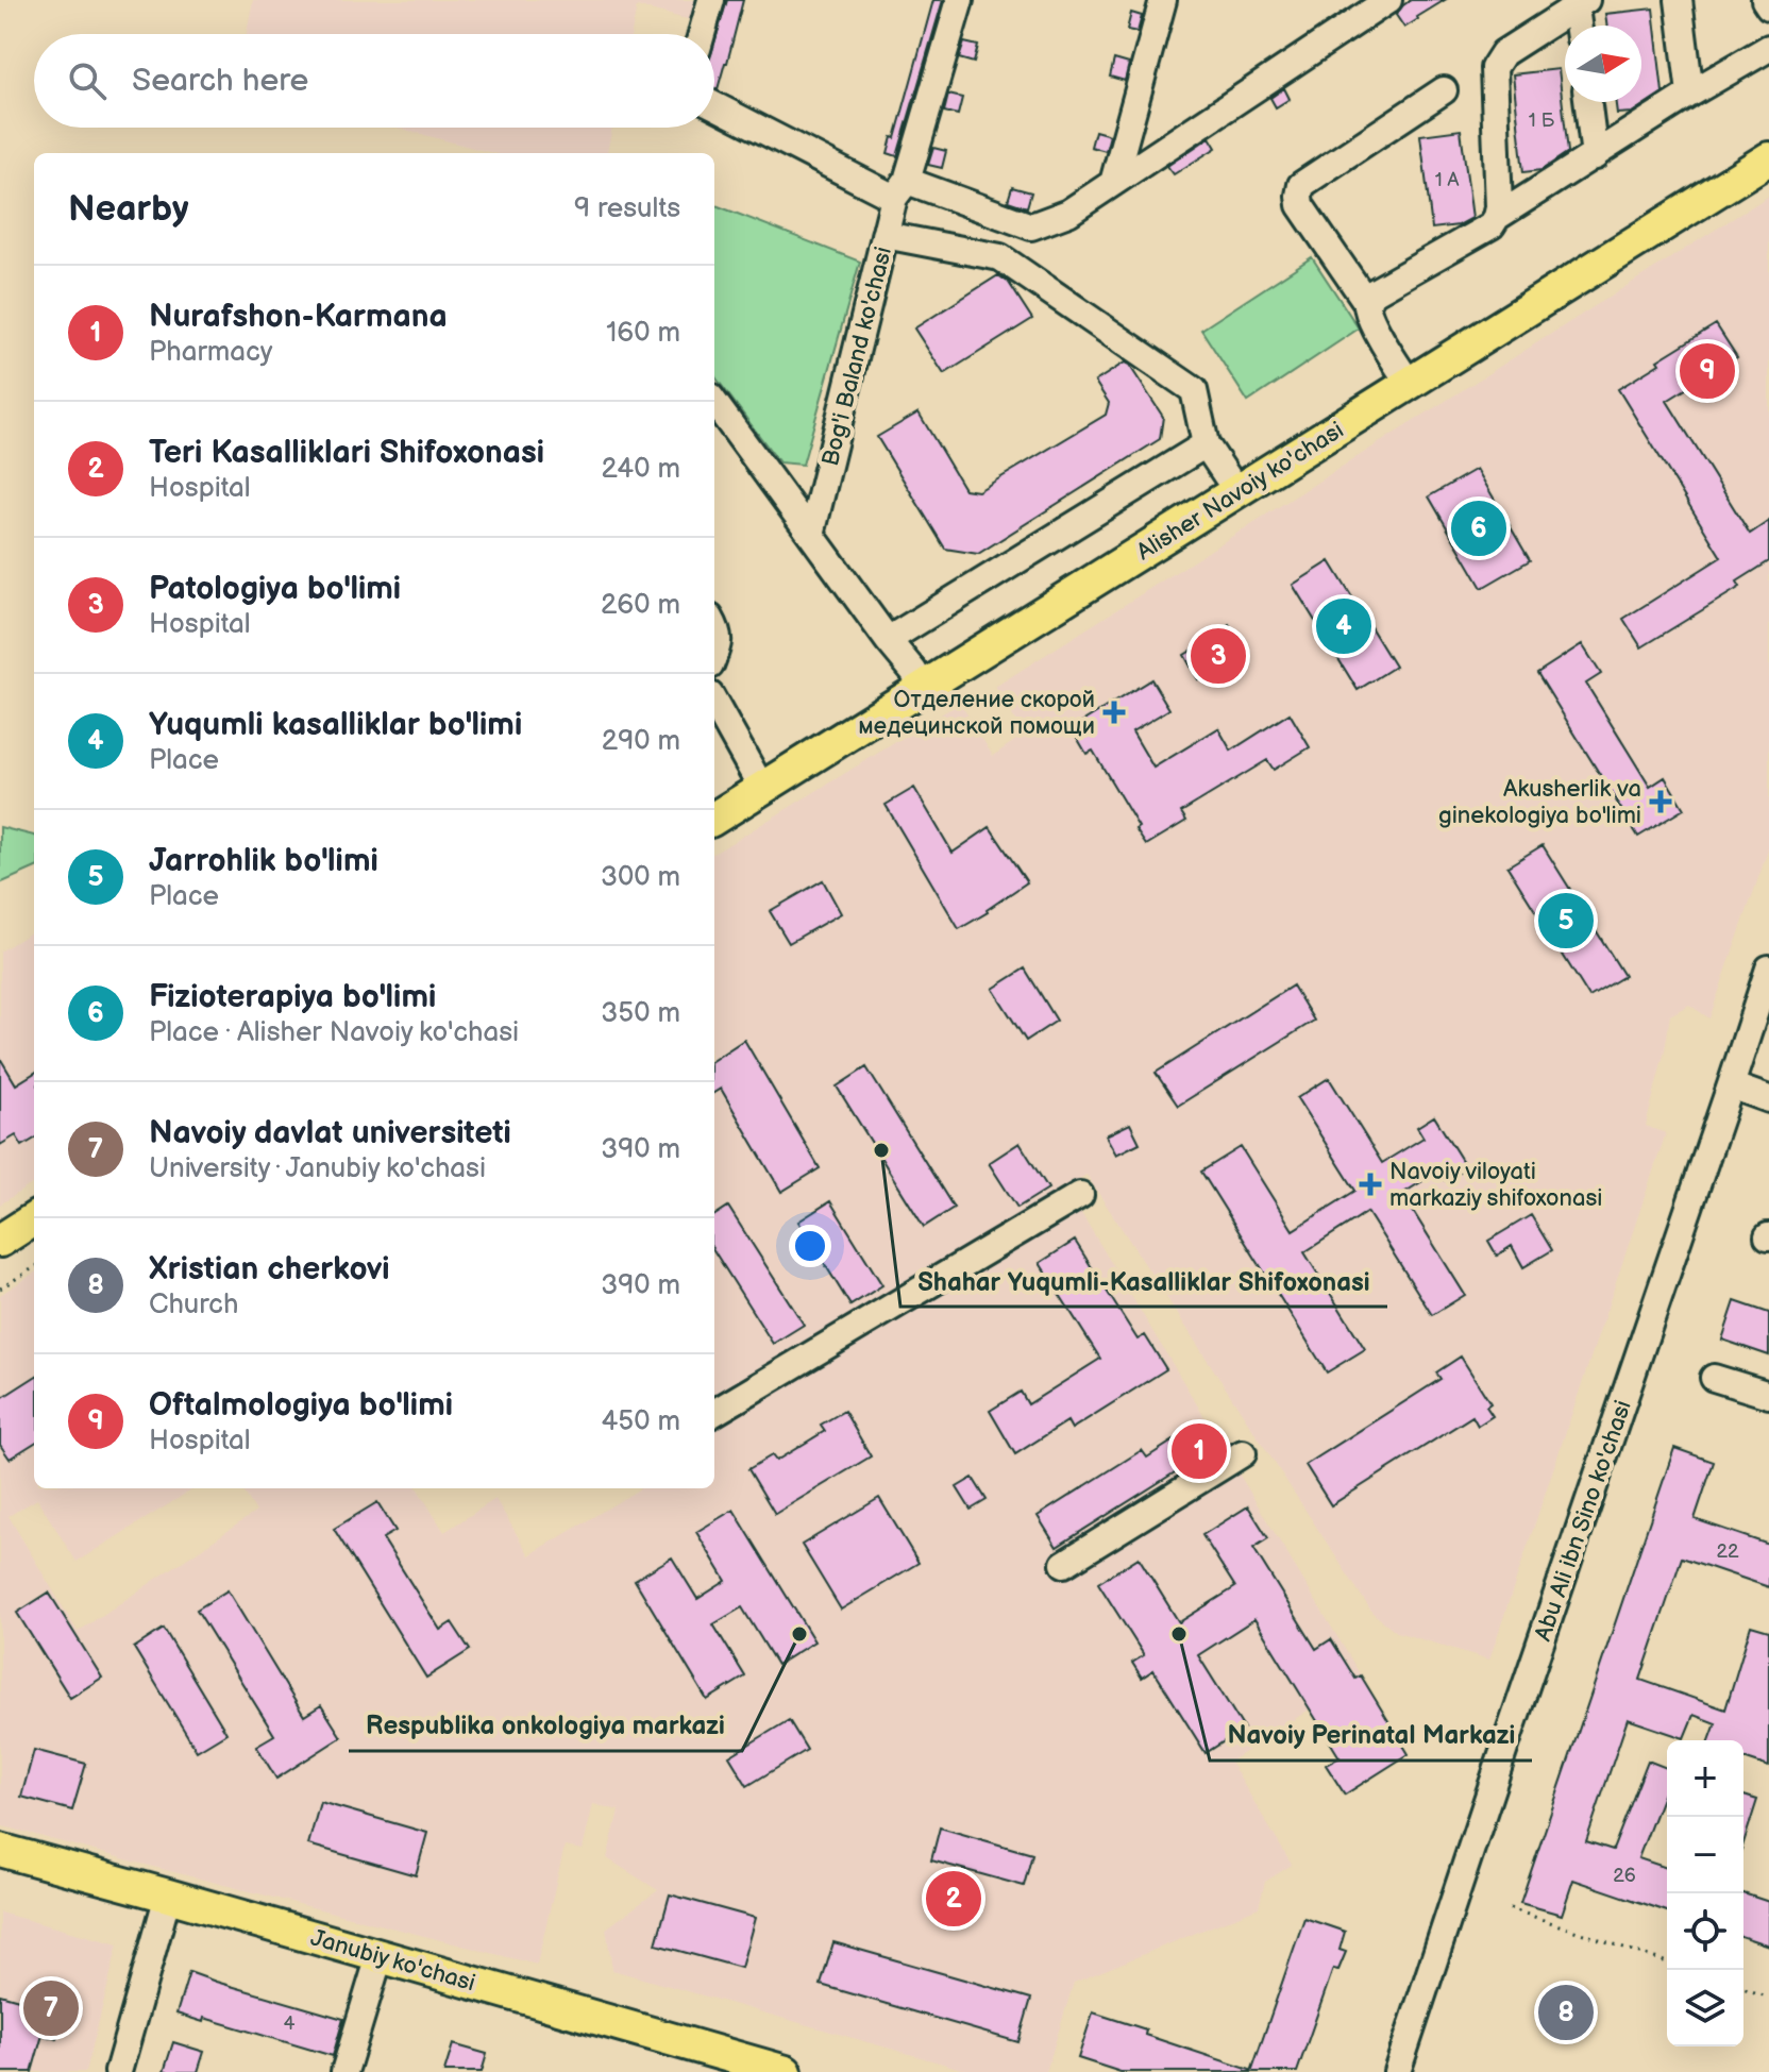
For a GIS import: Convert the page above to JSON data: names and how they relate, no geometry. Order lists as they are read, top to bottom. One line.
{"streets":{"main road":["Alisher Navoiy ko'chasi","Janubiy ko'chasi"],"street":["Bog'i Baland ko'chasi","Abu Ali ibn Sino ko'chasi"]},"places":{"health":["Отделение скорой медецинской помощи","Akusherlik va ginekologiya bo'limi","Navoiy viloyati markaziy shifoxonasi"],"other":["Shahar Yuqumli-Kasalliklar Shifoxonasi","Respublika onkologiya markazi","Navoiy Perinatal Markazi"]},"house_numbers":["1 Б","1 А","22","26","4"],"north":"right","page":{"search":"Search here","heading":["Nearby","9 results"],"list":[{"mark":"1","name":"Nurafshon-Karmana","note":"Pharmacy","value":"160 m"},{"mark":"2","name":"Teri Kasalliklari Shifoxonasi","note":"Hospital","value":"240 m"},{"mark":"3","name":"Patologiya bo'limi","note":"Hospital","value":"260 m"},{"mark":"4","name":"Yuqumli kasalliklar bo'limi","note":"Place","value":"290 m"},{"mark":"5","name":"Jarrohlik bo'limi","note":"Place","value":"300 m"},{"mark":"6","name":"Fizioterapiya bo'limi","note":"Place · Alisher Navoiy ko'chasi","value":"350 m"},{"mark":"7","name":"Navoiy davlat universiteti","note":"University · Janubiy ko'chasi","value":"390 m"},{"mark":"8","name":"Xristian cherkovi","note":"Church","value":"390 m"},{"mark":"9","name":"Oftalmologiya bo'limi","note":"Hospital","value":"450 m"}],"pins":["9","6","4","3","5","1","2","7","8"],"map_buttons":["+","−"]}}
